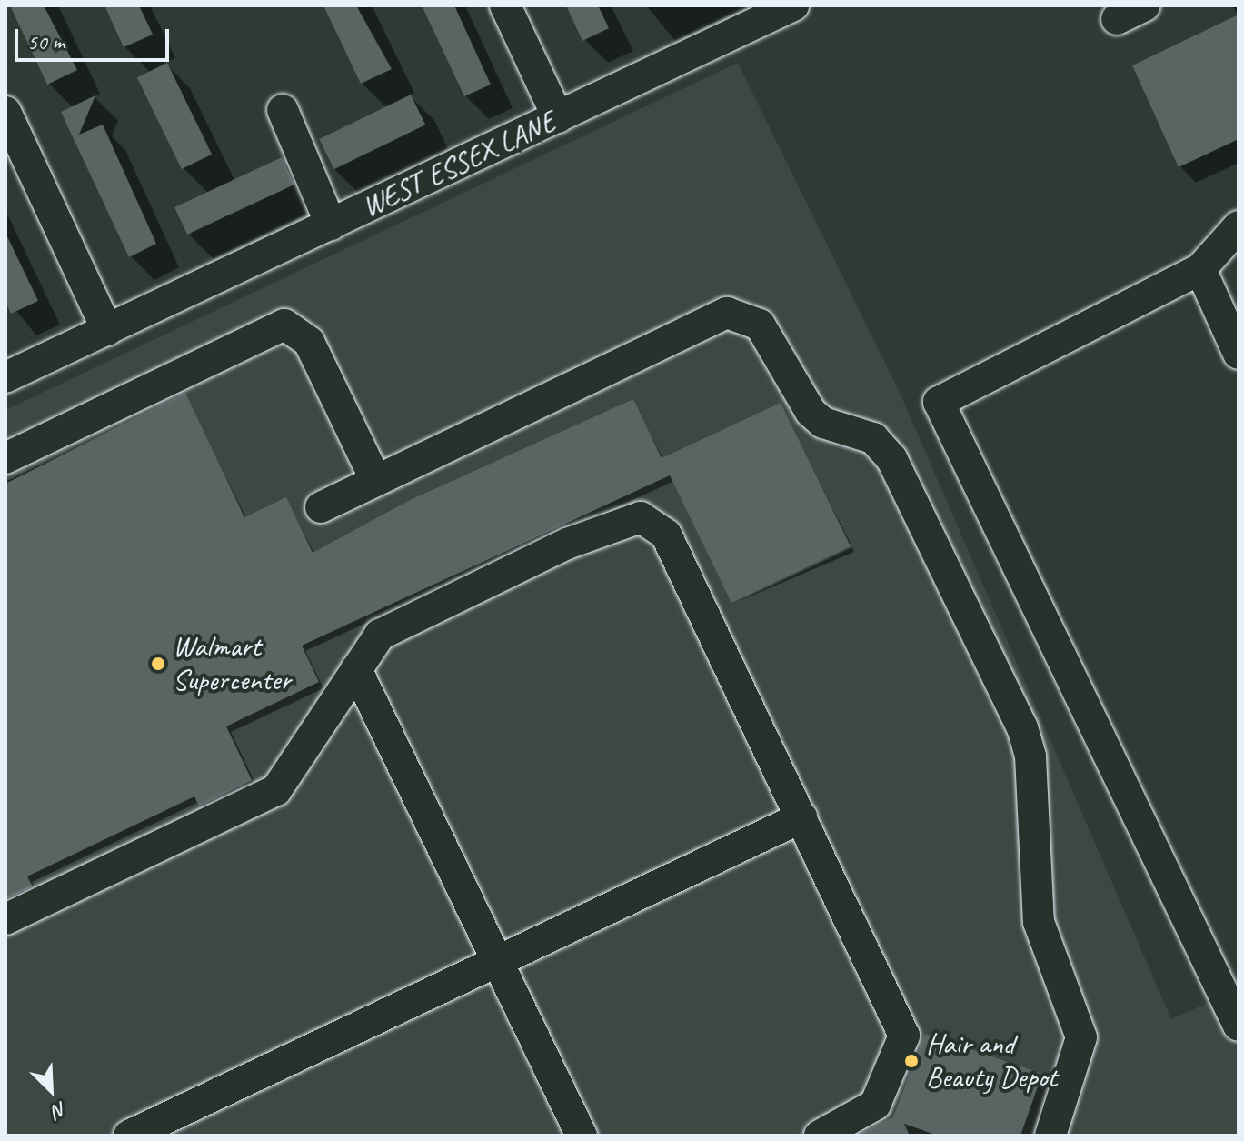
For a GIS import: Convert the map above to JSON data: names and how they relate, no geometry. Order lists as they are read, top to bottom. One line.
{"streets":{"street":["WEST ESSEX LANE"]},"places":["Walmart Supercenter","Hair and Beauty Depot"],"scale_bar":"50 m","north":"bottom right"}
